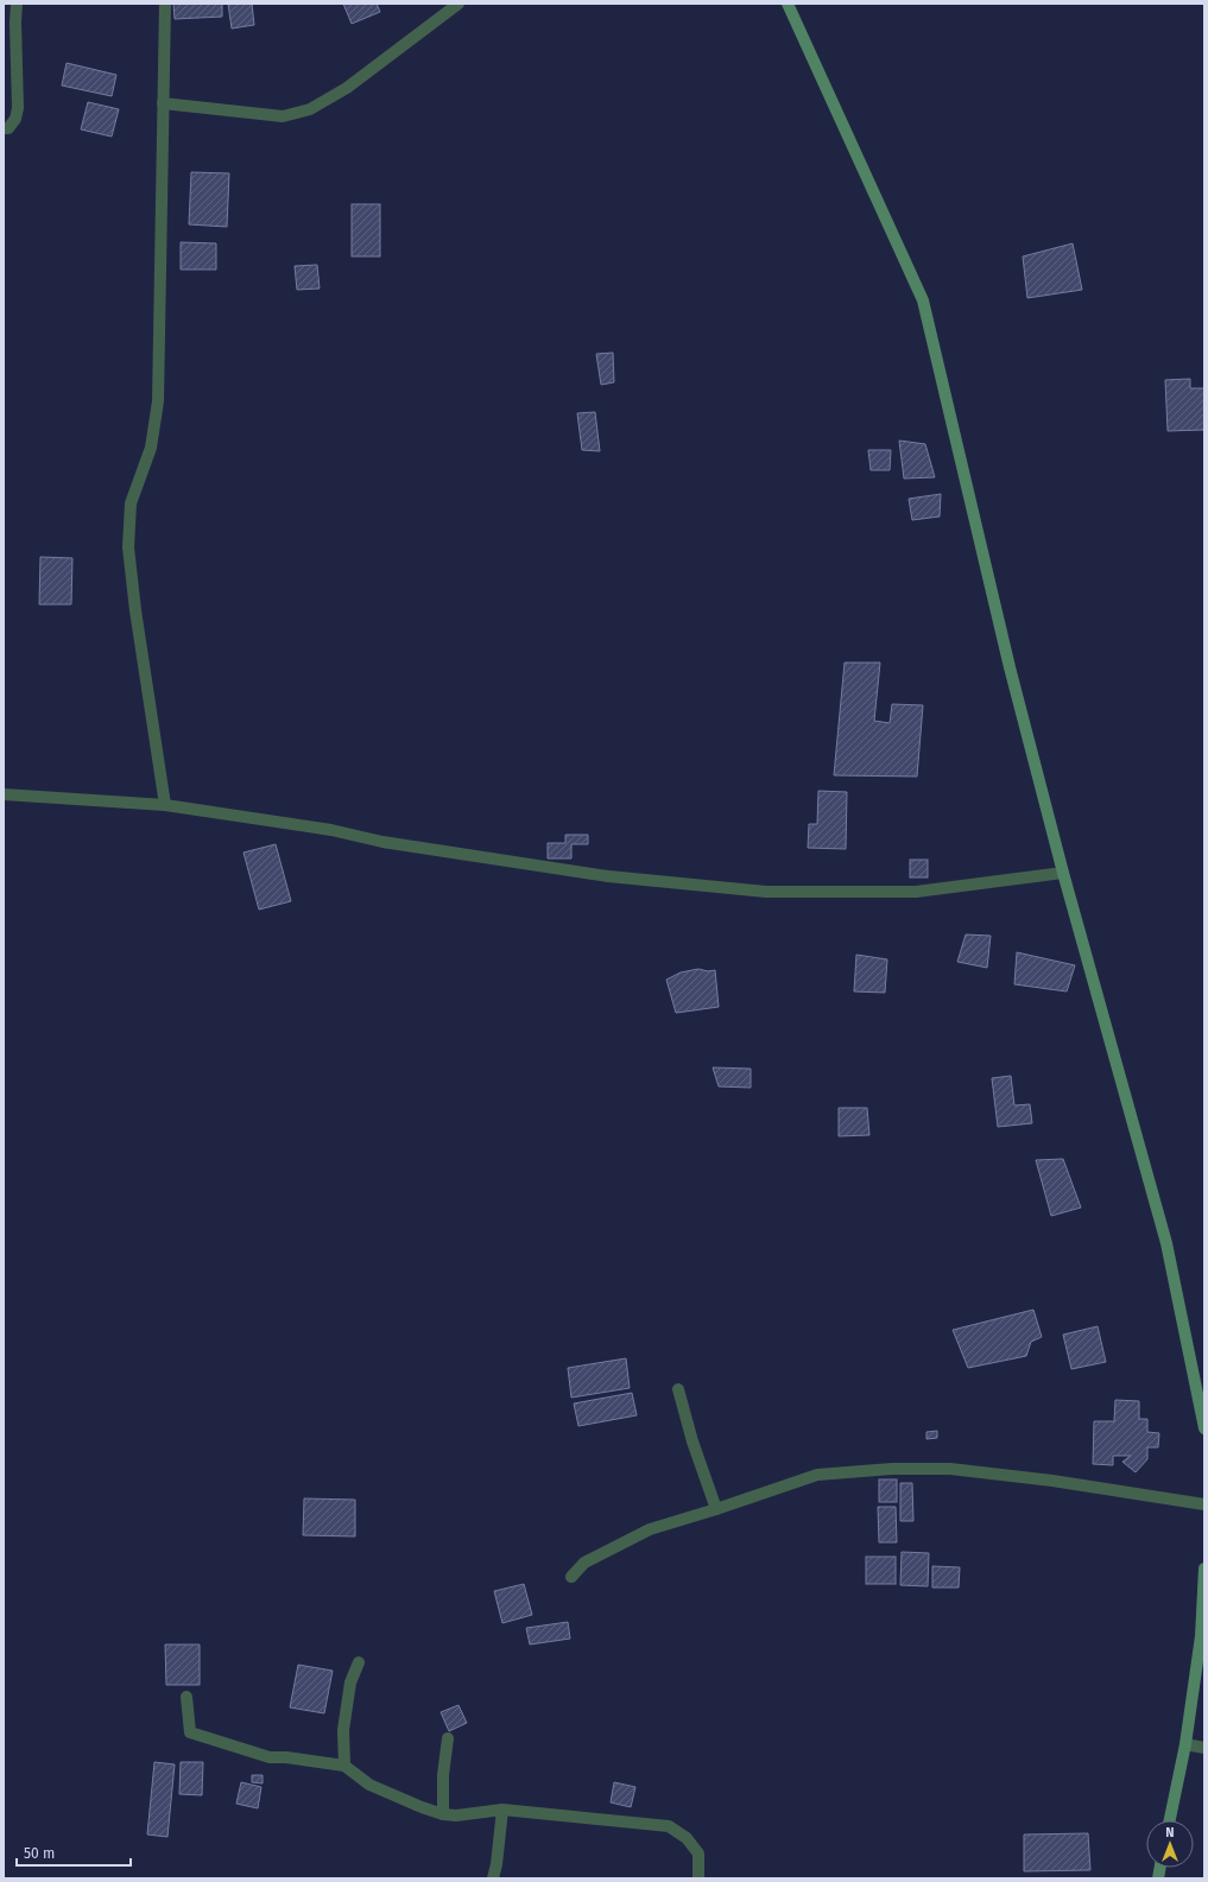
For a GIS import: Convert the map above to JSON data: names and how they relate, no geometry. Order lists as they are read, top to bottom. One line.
{"scale_bar":"50 m","north":"top"}
